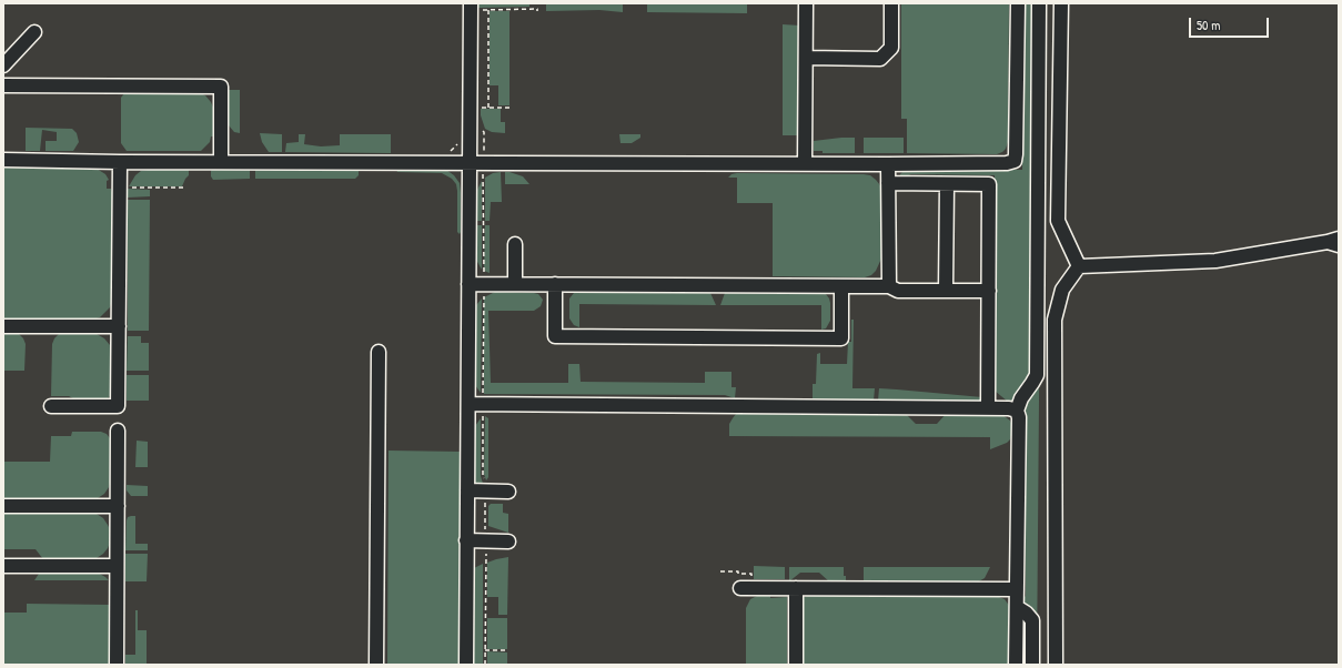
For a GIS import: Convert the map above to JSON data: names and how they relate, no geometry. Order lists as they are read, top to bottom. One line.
{"scale_bar":"50 m"}
